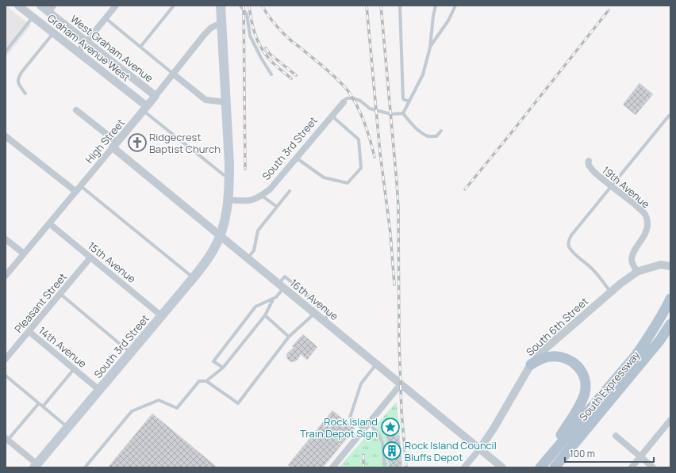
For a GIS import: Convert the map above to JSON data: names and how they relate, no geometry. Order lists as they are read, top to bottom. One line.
{"streets":{"main road":["South 3rd Street","South Expressway"],"street":["Graham Avenue West","West Graham Avenue","High Street","19th Avenue","15th Avenue","16th Avenue","Pleasant Street","South 6th Street","14th Avenue"]},"crossings":[["Graham Avenue West","High Street"],["West Graham Avenue","High Street"],["High Street","South 3rd Street"],["High Street","15th Avenue"],["High Street","16th Avenue"],["South 3rd Street","15th Avenue"],["South 3rd Street","16th Avenue"],["South 3rd Street","14th Avenue"],["19th Avenue","South 6th Street"],["15th Avenue","Pleasant Street"],["16th Avenue","South 6th Street"],["Pleasant Street","14th Avenue"]],"places":{"church":["Ridgecrest Baptist Church"],"place":["Rock Island Train Depot Sign"],"building":["Rock Island Council Bluffs Depot"]},"scale_bar":"100 m"}
